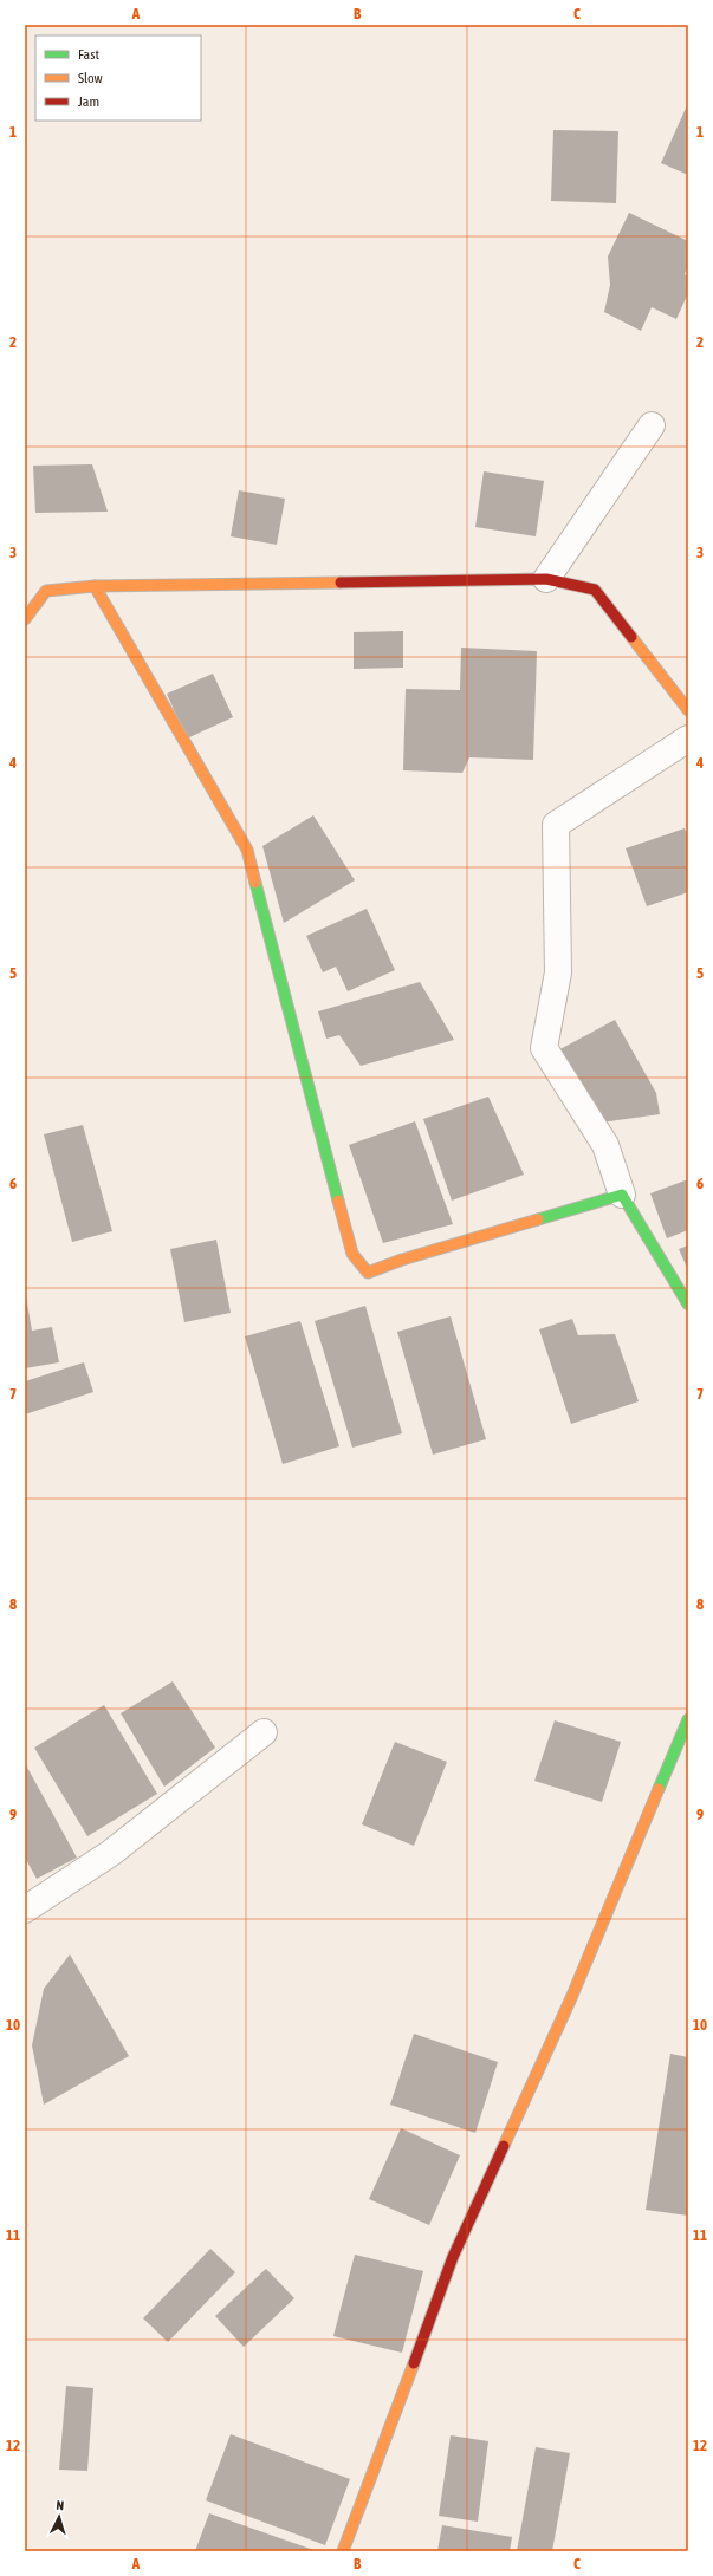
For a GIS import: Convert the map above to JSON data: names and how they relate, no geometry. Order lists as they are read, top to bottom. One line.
{"legend":["Fast","Slow","Jam"],"north":"top","grid":{"columns":["A","B","C"],"rows":["1","2","3","4","5","6","7","8","9","10","11","12"]}}
